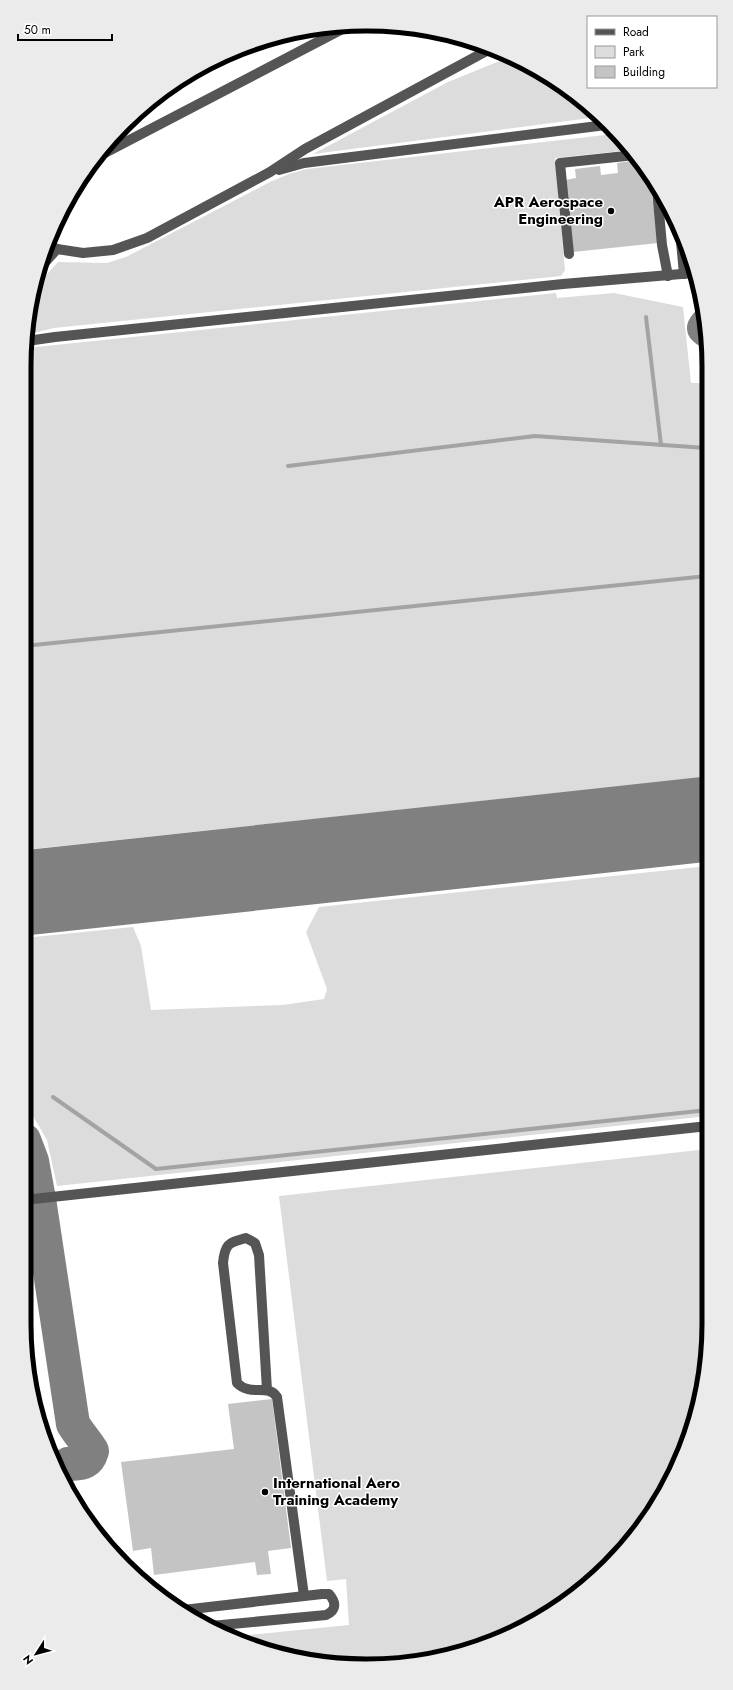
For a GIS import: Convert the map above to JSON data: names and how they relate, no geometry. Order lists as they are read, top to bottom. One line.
{"places":["APR Aerospace Engineering","International Aero Training Academy"],"legend":["Road","Park","Building"],"scale_bar":"50 m","north":"bottom left"}
